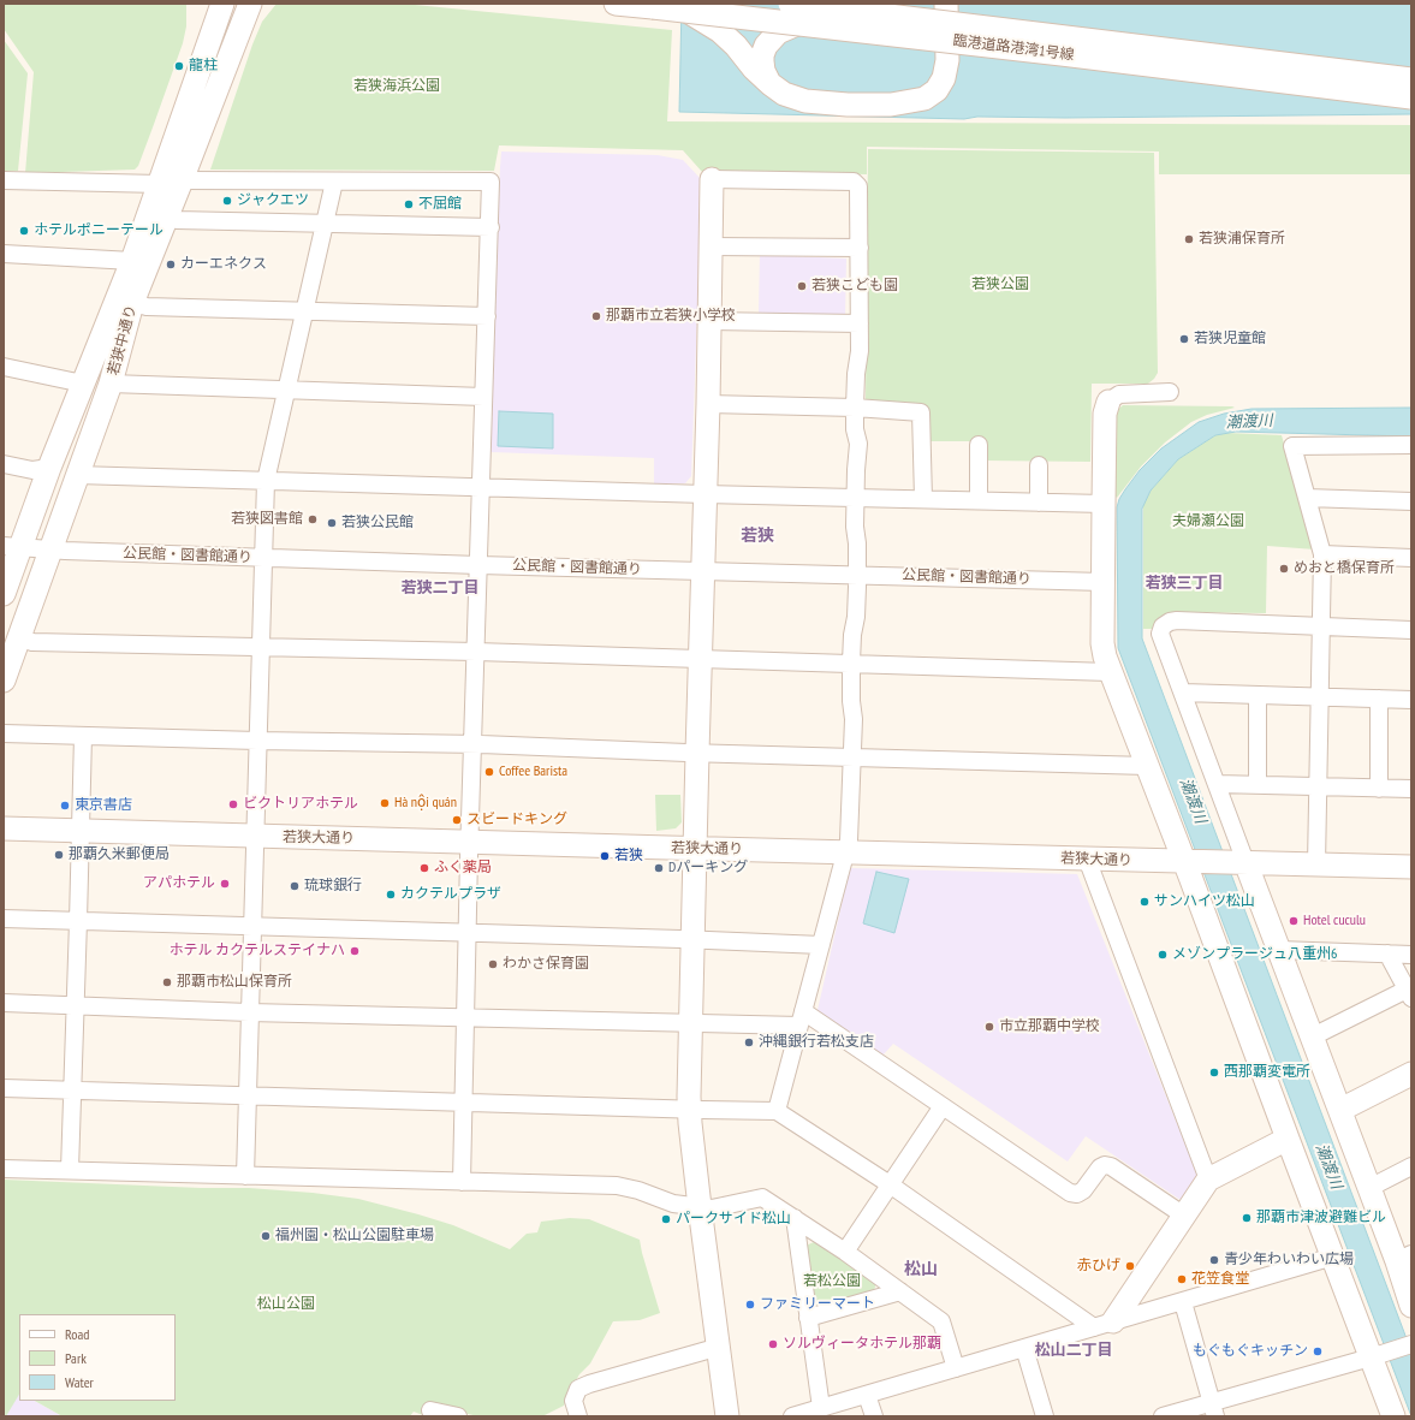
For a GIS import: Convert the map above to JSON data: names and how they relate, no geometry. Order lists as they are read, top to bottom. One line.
{"streets":{"street":["臨港道路港湾1号線","若狭中通り","公民館・図書館通り","若狭大通り"]},"crossings":[["若狭中通り","公民館・図書館通り"]],"districts":["若狭","若狭三丁目","若狭二丁目","松山","松山二丁目"],"water":["潮渡川"],"parks":["若狭海浜公園","若狭公園","夫婦瀬公園","若松公園","松山公園"],"places":["龍柱","ジャクエツ","不屈館","ホテルポニーテール","若狭浦保育所","カーエネクス","若狭こども園","那覇市立若狭小学校","若狭児童館","若狭図書館","若狭公民館","めおと橋保育所","Coffee Barista","Hà nội quán","ビクトリアホテル","東京書店","スビードキング","那覇久米郵便局","若狭","ふく薬局","Dパーキング","アパホテル","琉球銀行","カクテルプラザ","サンハイツ松山","Hotel cuculu","ホテル カクテルステイナハ","メゾンプラージュ八重州6","わかさ保育園","那覇市松山保育所","市立那覇中学校","沖縄銀行若松支店","西那覇変電所","那覇市津波避難ビル","パークサイド松山","福州園・松山公園駐車場","青少年わいわい広場","赤ひげ","花笠食堂","ファミリーマート","ソルヴィータホテル那覇","もぐもぐキッチン"],"legend":["Road","Park","Water"]}
